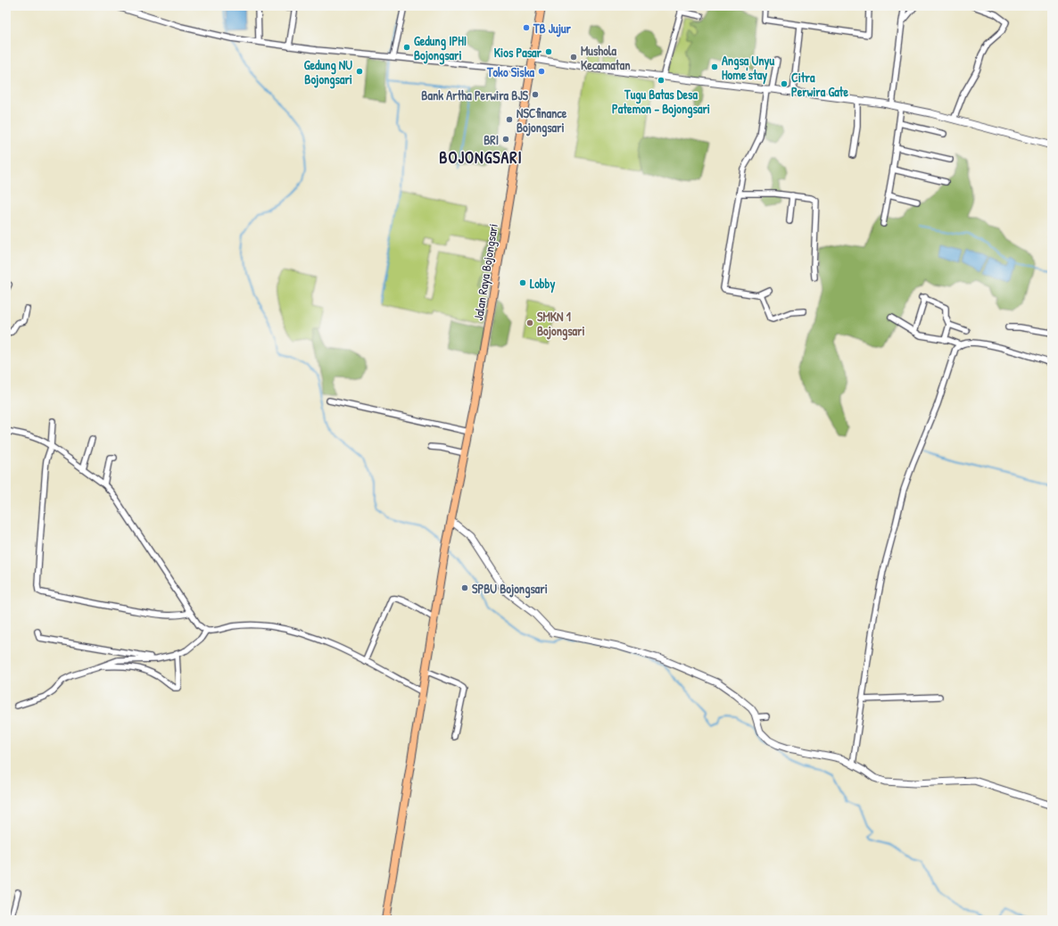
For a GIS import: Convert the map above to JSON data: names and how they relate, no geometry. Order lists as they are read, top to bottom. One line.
{"streets":{"main road":["Jalan Raya Bojongsari"]},"districts":["BOJONGSARI"],"places":["TB Jujur","Gedung IPHI Bojongsari","Kios Pasar","Mushola Kecamatan","Angsa Unyu Home'stay","Gedung NU Bojongsari","Toko Siska","Tugu Batas Desa Patemon - Bojongsari","Citra Perwira Gate","Bank Artha Perwira BJS","NSCfinance Bojongsari","BRI","Lobby","SMKN 1 Bojongsari","SPBU Bojongsari"]}
